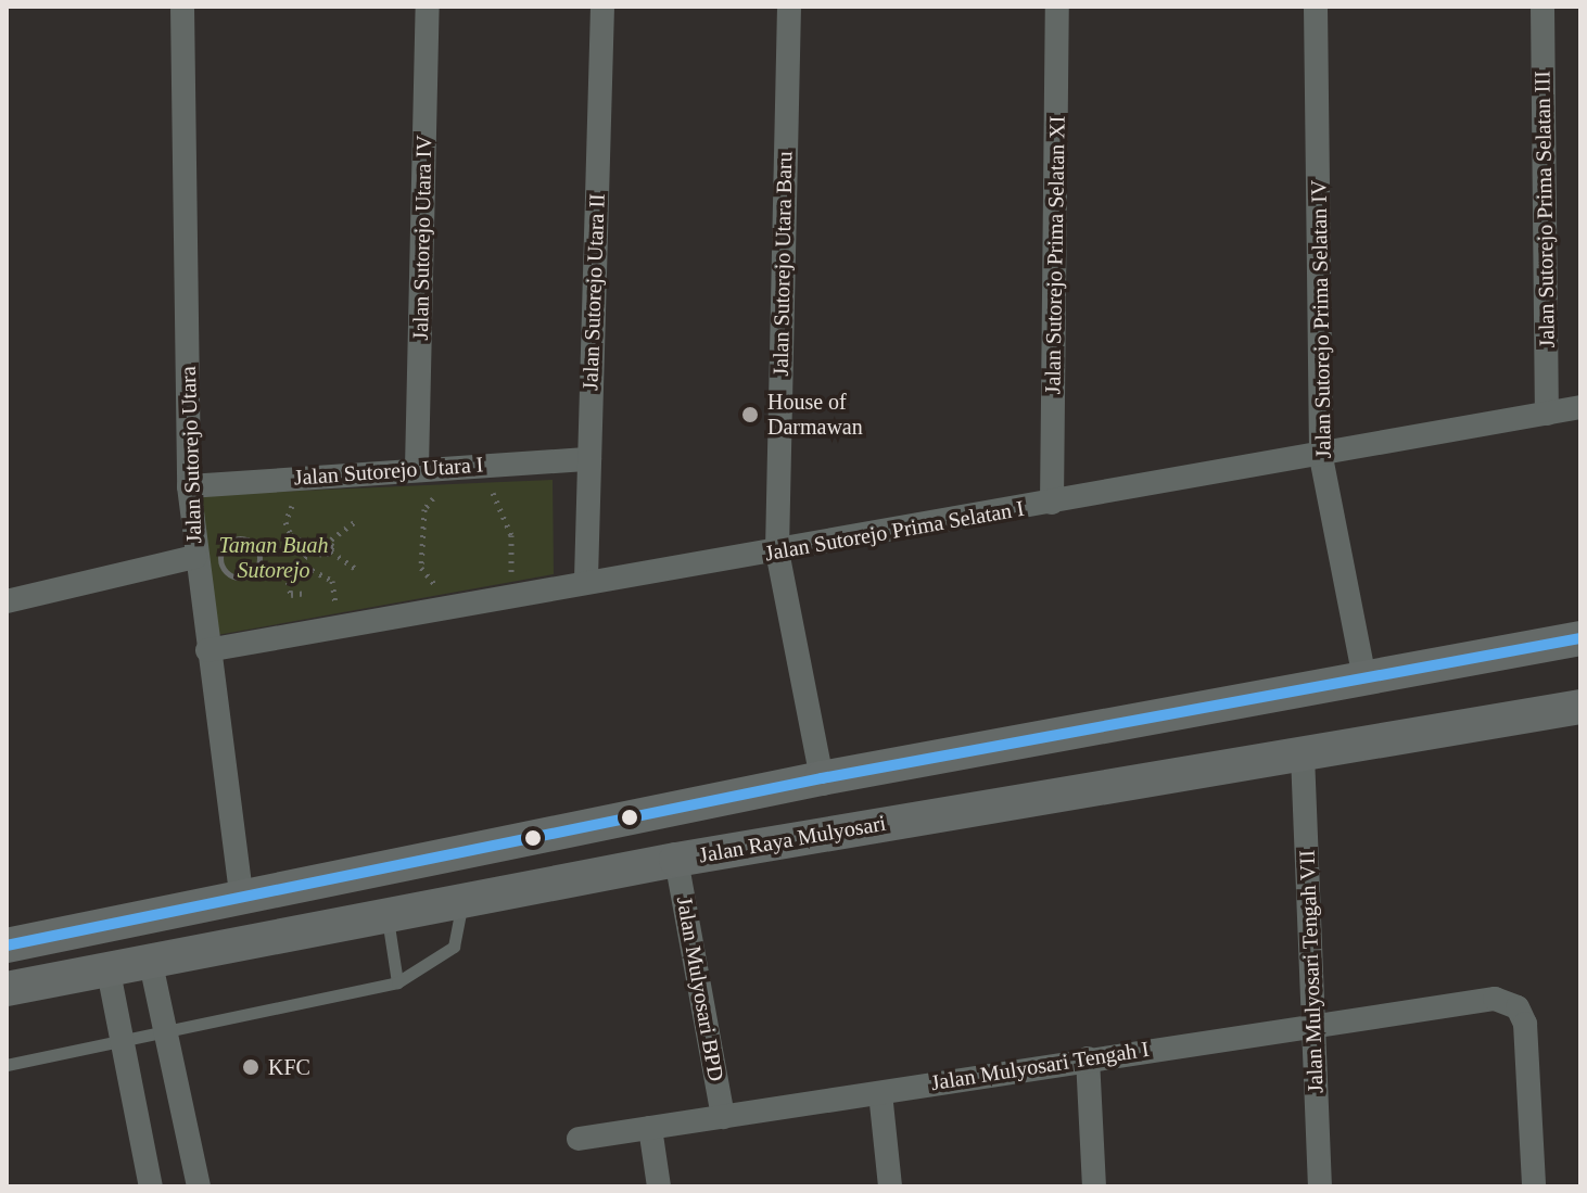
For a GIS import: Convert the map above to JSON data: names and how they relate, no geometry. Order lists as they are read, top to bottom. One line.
{"streets":{"main road":["Jalan Raya Mulyosari"],"street":["Jalan Sutorejo Prima Selatan III","Jalan Sutorejo Utara IV","Jalan Sutorejo Prima Selatan XI","Jalan Sutorejo Utara Baru","Jalan Sutorejo Utara II","Jalan Sutorejo Prima Selatan IV","Jalan Sutorejo Utara","Jalan Sutorejo Utara I","Jalan Sutorejo Prima Selatan I","Jalan Mulyosari Tengah VII","Jalan Mulyosari BPD","Jalan Mulyosari Tengah I"]},"crossings":[["Jalan Sutorejo Prima Selatan III","Jalan Sutorejo Prima Selatan I"],["Jalan Sutorejo Utara IV","Jalan Sutorejo Utara I"],["Jalan Sutorejo Prima Selatan XI","Jalan Sutorejo Prima Selatan I"],["Jalan Sutorejo Utara Baru","Jalan Sutorejo Prima Selatan I"],["Jalan Sutorejo Utara II","Jalan Sutorejo Utara I"],["Jalan Sutorejo Utara II","Jalan Sutorejo Prima Selatan I"],["Jalan Sutorejo Prima Selatan IV","Jalan Sutorejo Prima Selatan I"],["Jalan Sutorejo Utara","Jalan Sutorejo Utara I"],["Jalan Sutorejo Utara","Jalan Sutorejo Prima Selatan I"],["Jalan Raya Mulyosari","Jalan Mulyosari Tengah VII"],["Jalan Raya Mulyosari","Jalan Mulyosari BPD"],["Jalan Mulyosari Tengah VII","Jalan Mulyosari Tengah I"],["Jalan Mulyosari BPD","Jalan Mulyosari Tengah I"]],"parks":["Taman Buah Sutorejo"],"places":["House of Darmawan","KFC"]}
